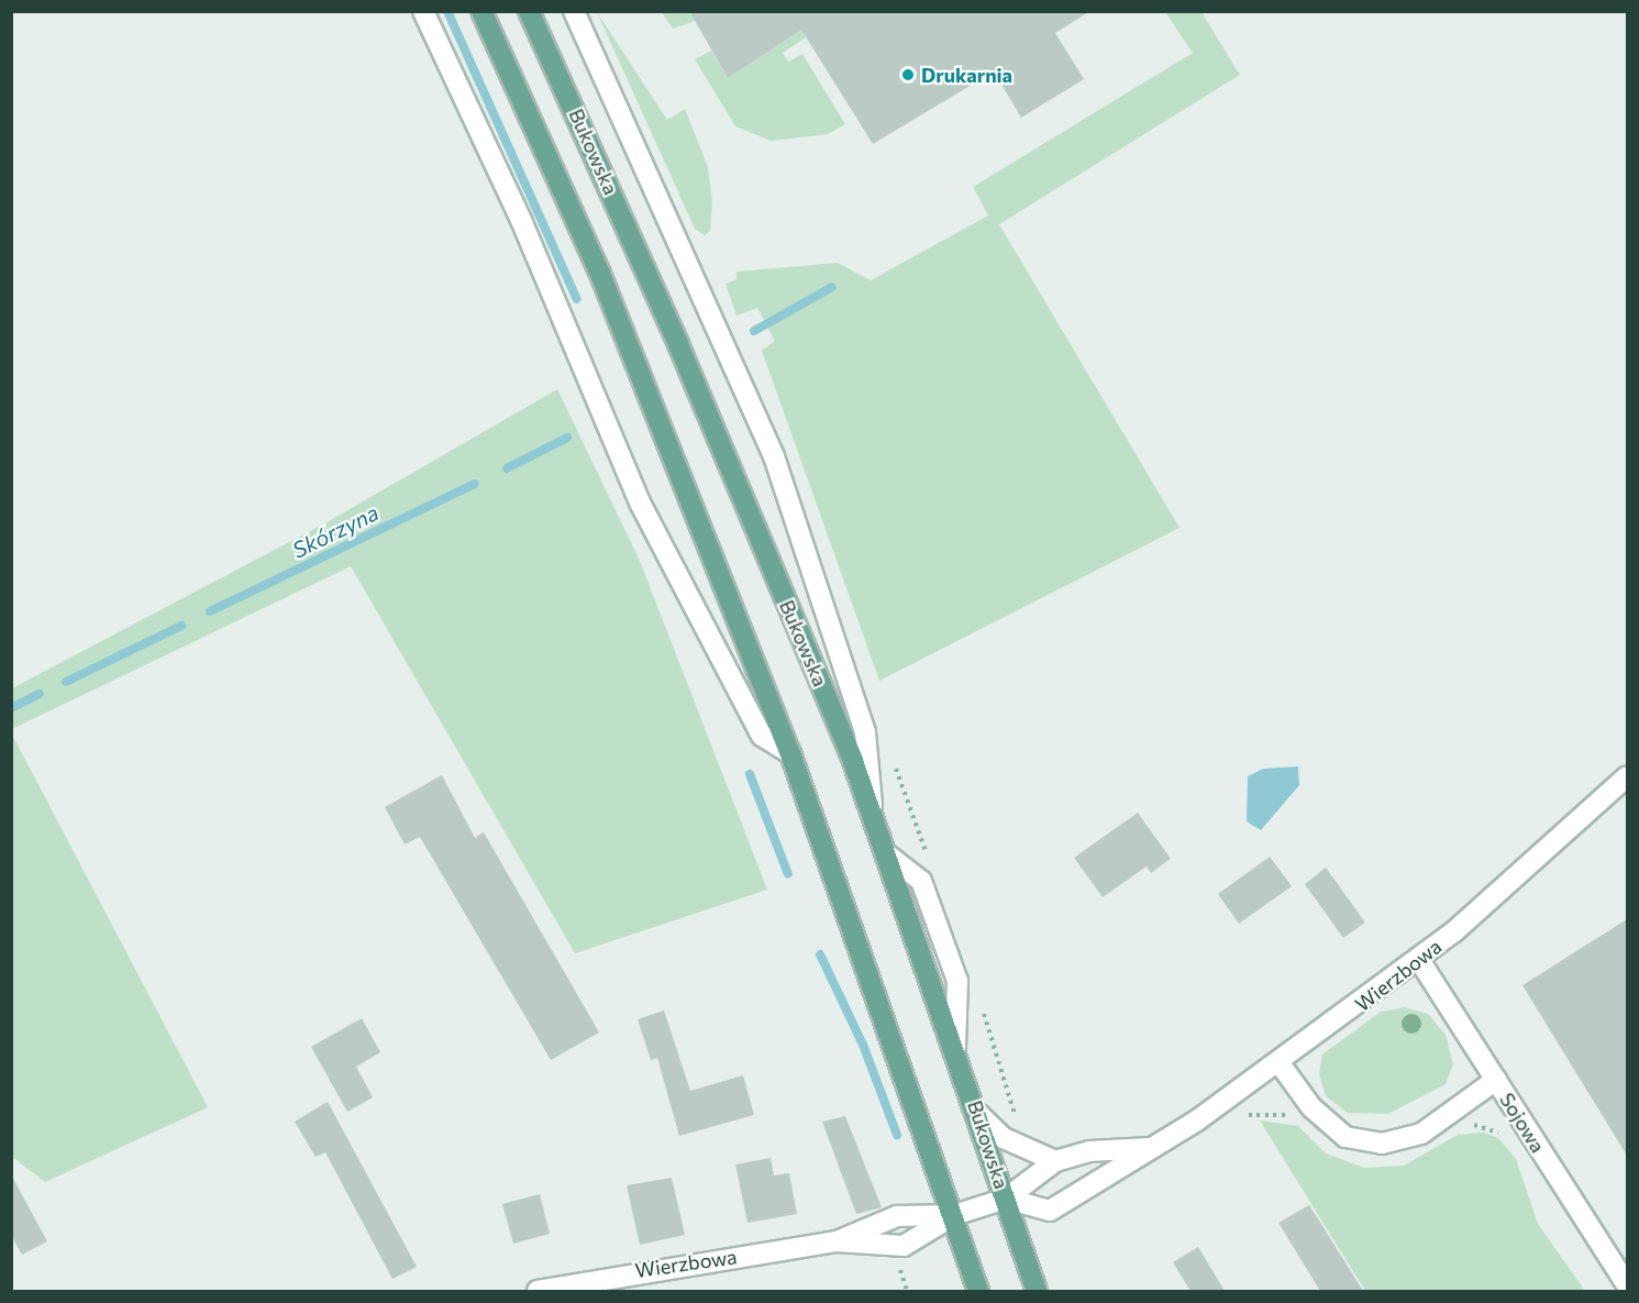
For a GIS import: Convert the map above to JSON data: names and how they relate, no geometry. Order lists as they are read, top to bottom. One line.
{"streets":{"main road":["Bukowska"],"street":["Wierzbowa","Sojowa"]},"crossings":[["Bukowska","Wierzbowa"],["Wierzbowa","Sojowa"]],"water":["Skórzyna"],"places":["Drukarnia"]}
